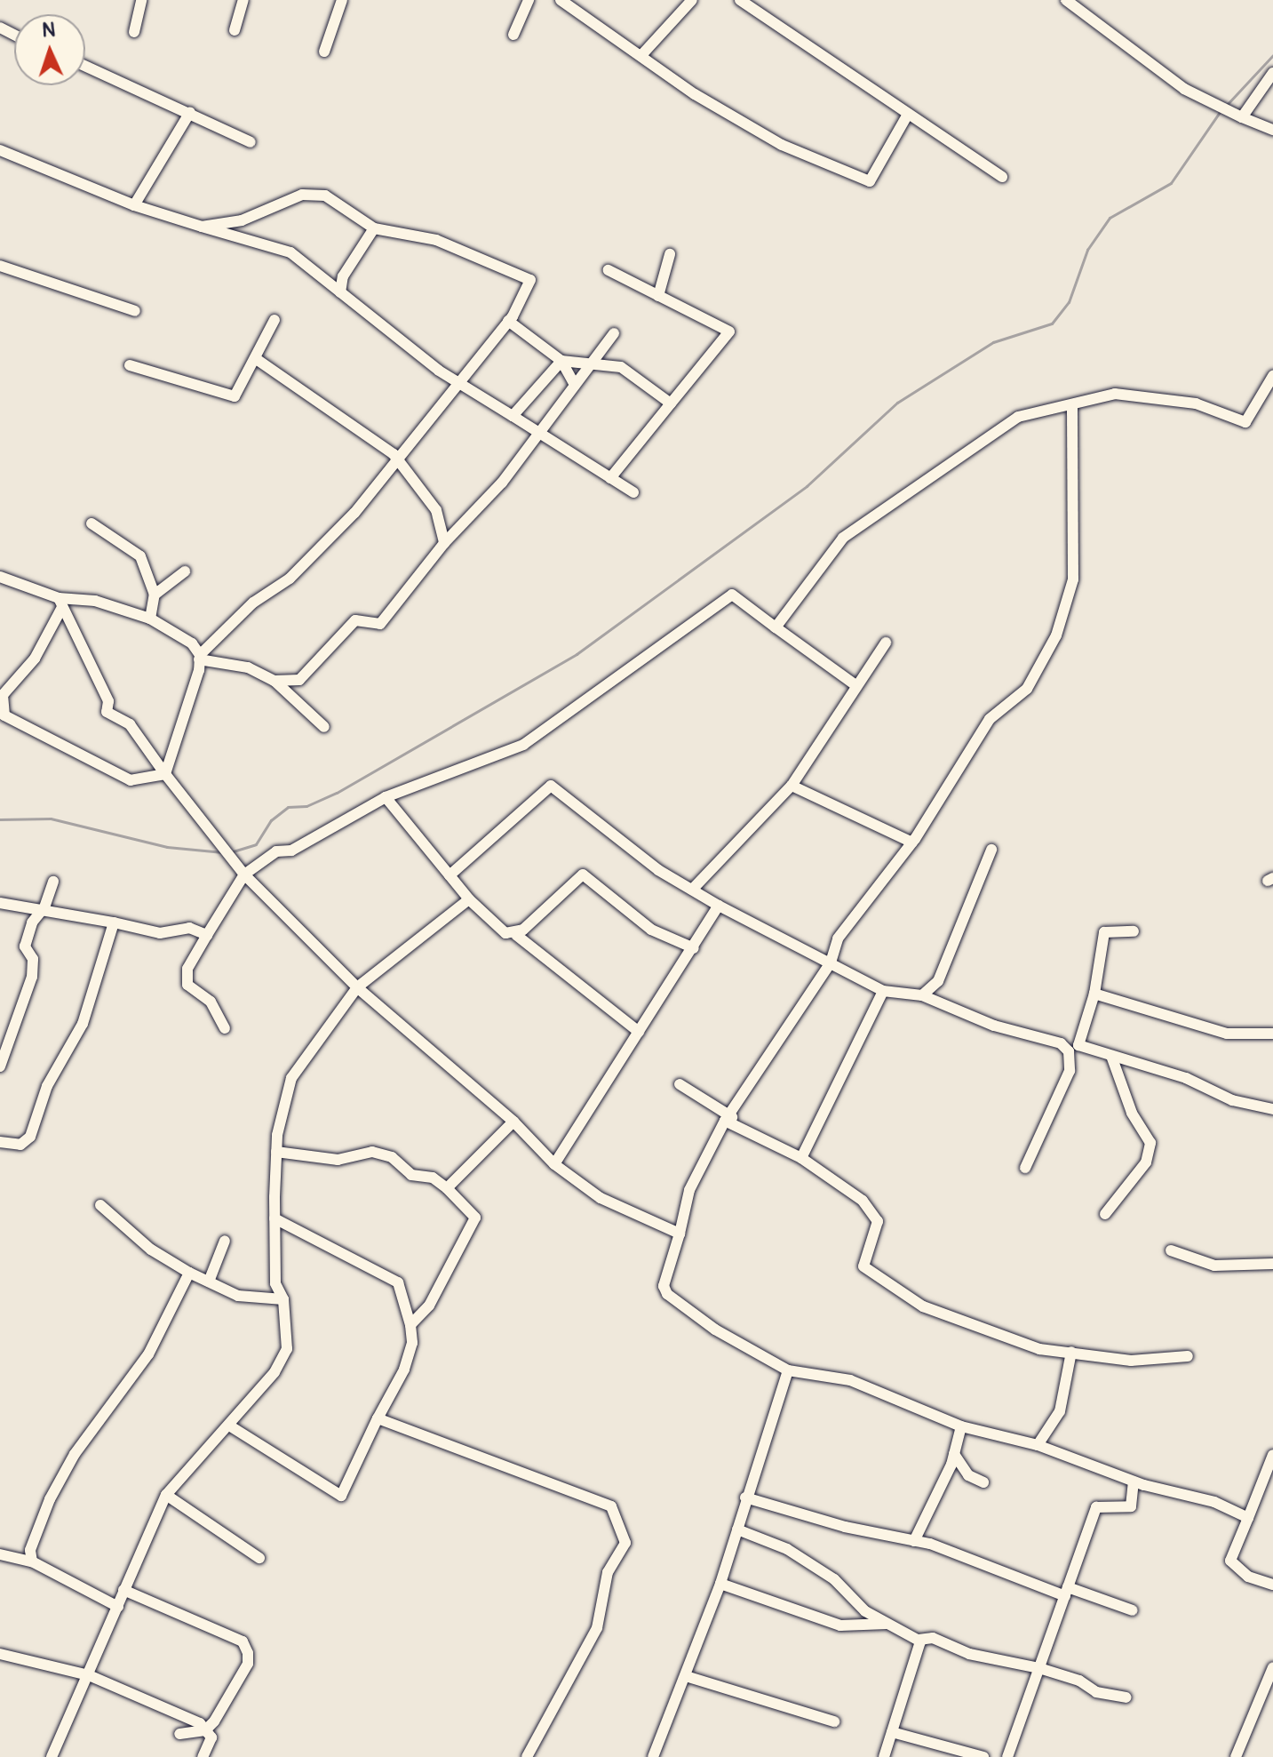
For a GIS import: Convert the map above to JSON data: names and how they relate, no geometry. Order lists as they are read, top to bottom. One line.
{"north":"top"}
